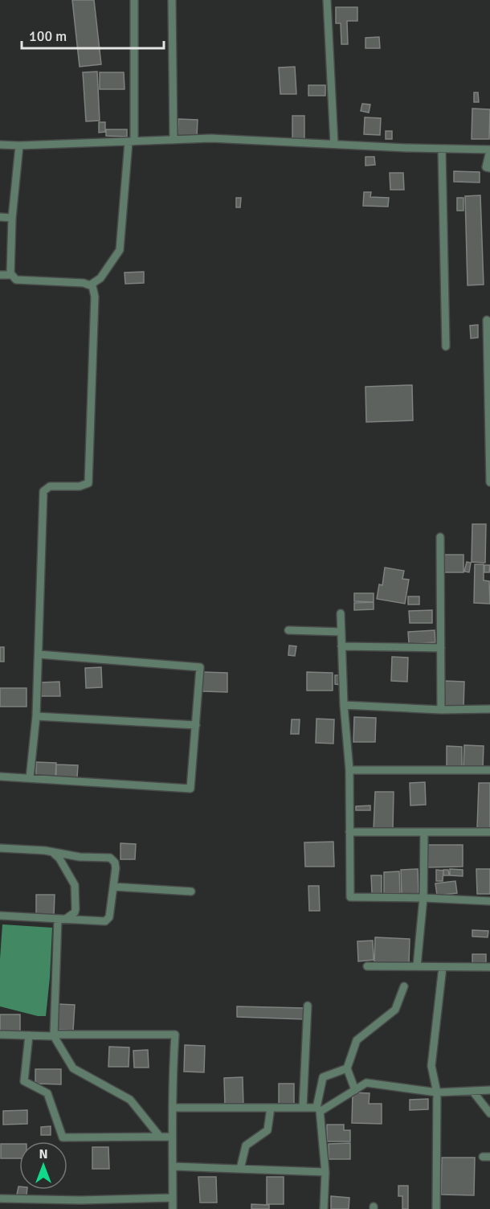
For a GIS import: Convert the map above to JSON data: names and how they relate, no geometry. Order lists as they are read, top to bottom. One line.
{"scale_bar":"100 m","north":"top"}
